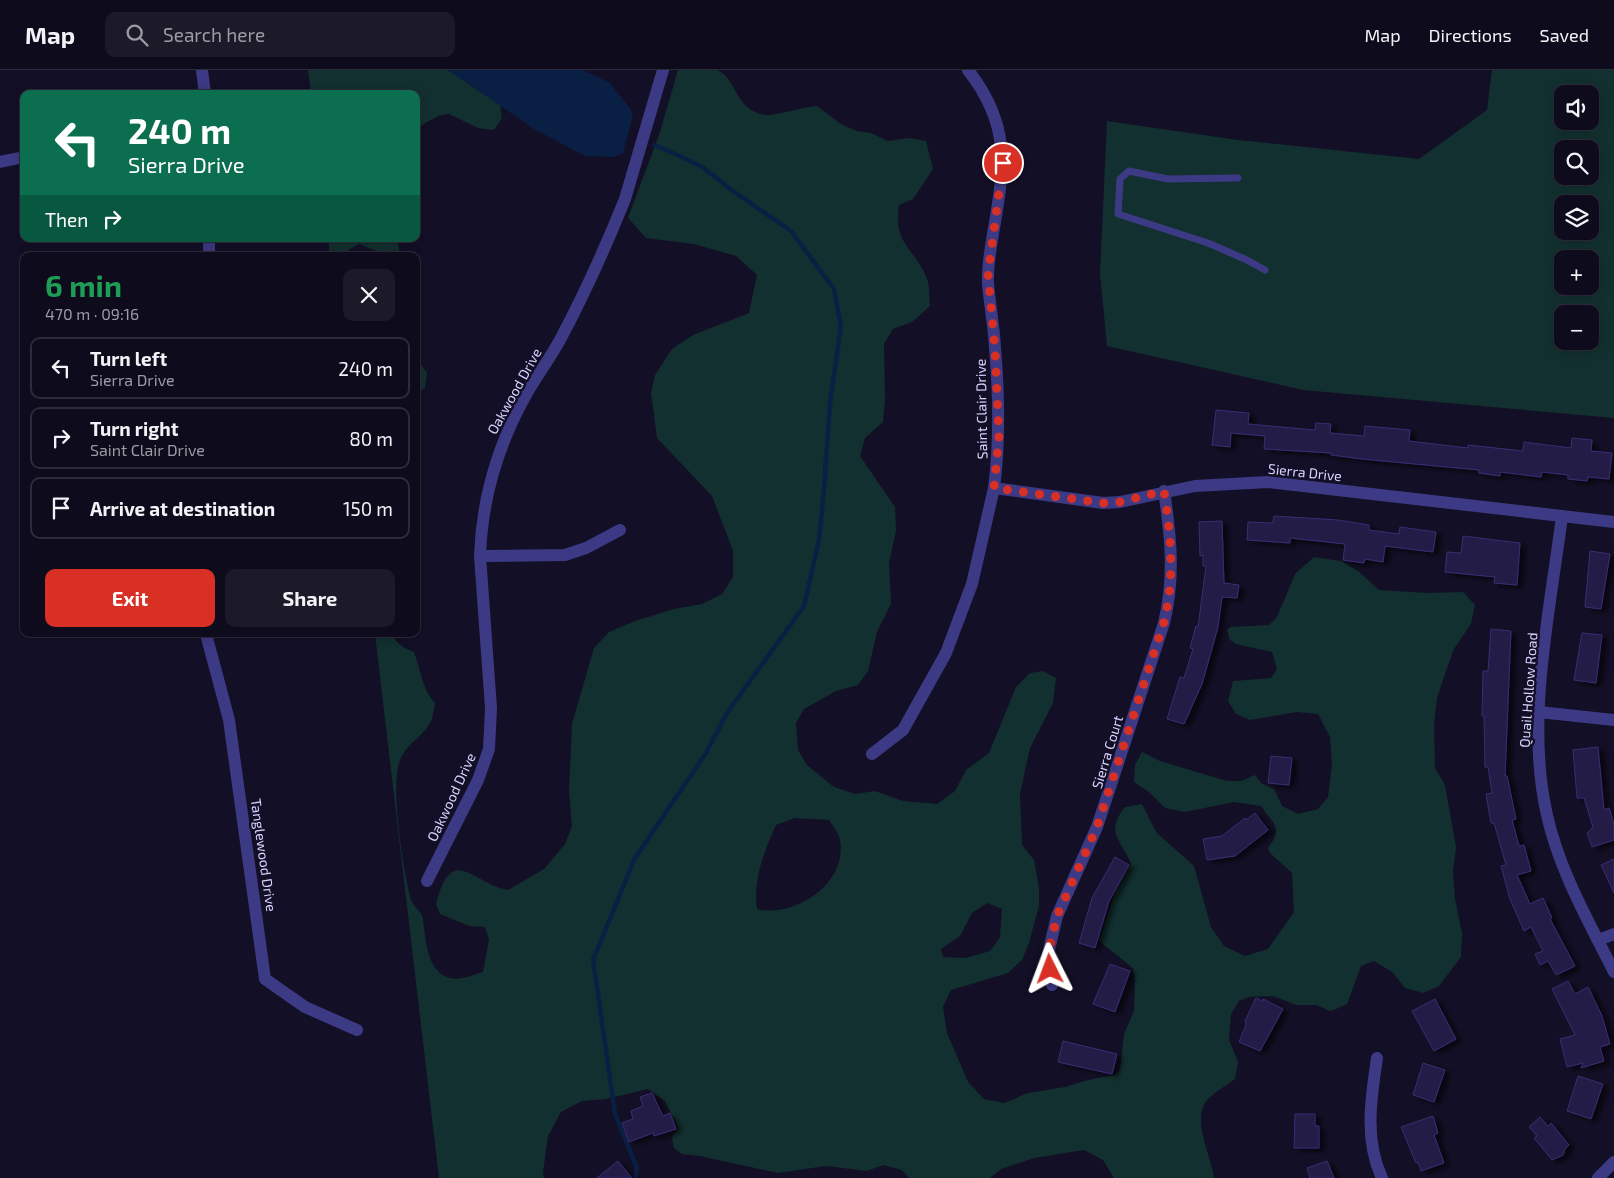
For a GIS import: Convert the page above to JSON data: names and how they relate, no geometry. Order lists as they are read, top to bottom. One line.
{"streets":{"street":["Oakwood Drive","Saint Clair Drive","Sierra Drive","Quail Hollow Road","Sierra Court","Tanglewood Drive"]},"crossings":[["Saint Clair Drive","Sierra Drive"],["Sierra Drive","Quail Hollow Road"],["Sierra Drive","Sierra Court"]],"page":{"header":"Map","search":"Search here","nav":["Map","Directions","Saved"],"map_buttons":["+","−"],"turn":["240 m","Sierra Drive"],"then":"Then","heading":["6 min","470 m · 09:16"],"list":[{"name":"Turn left","note":"Sierra Drive","value":"240 m"},{"name":"Turn right","note":"Saint Clair Drive","value":"80 m"},{"name":"Arrive at destination","value":"150 m"}],"buttons":["Exit","Share"]}}
